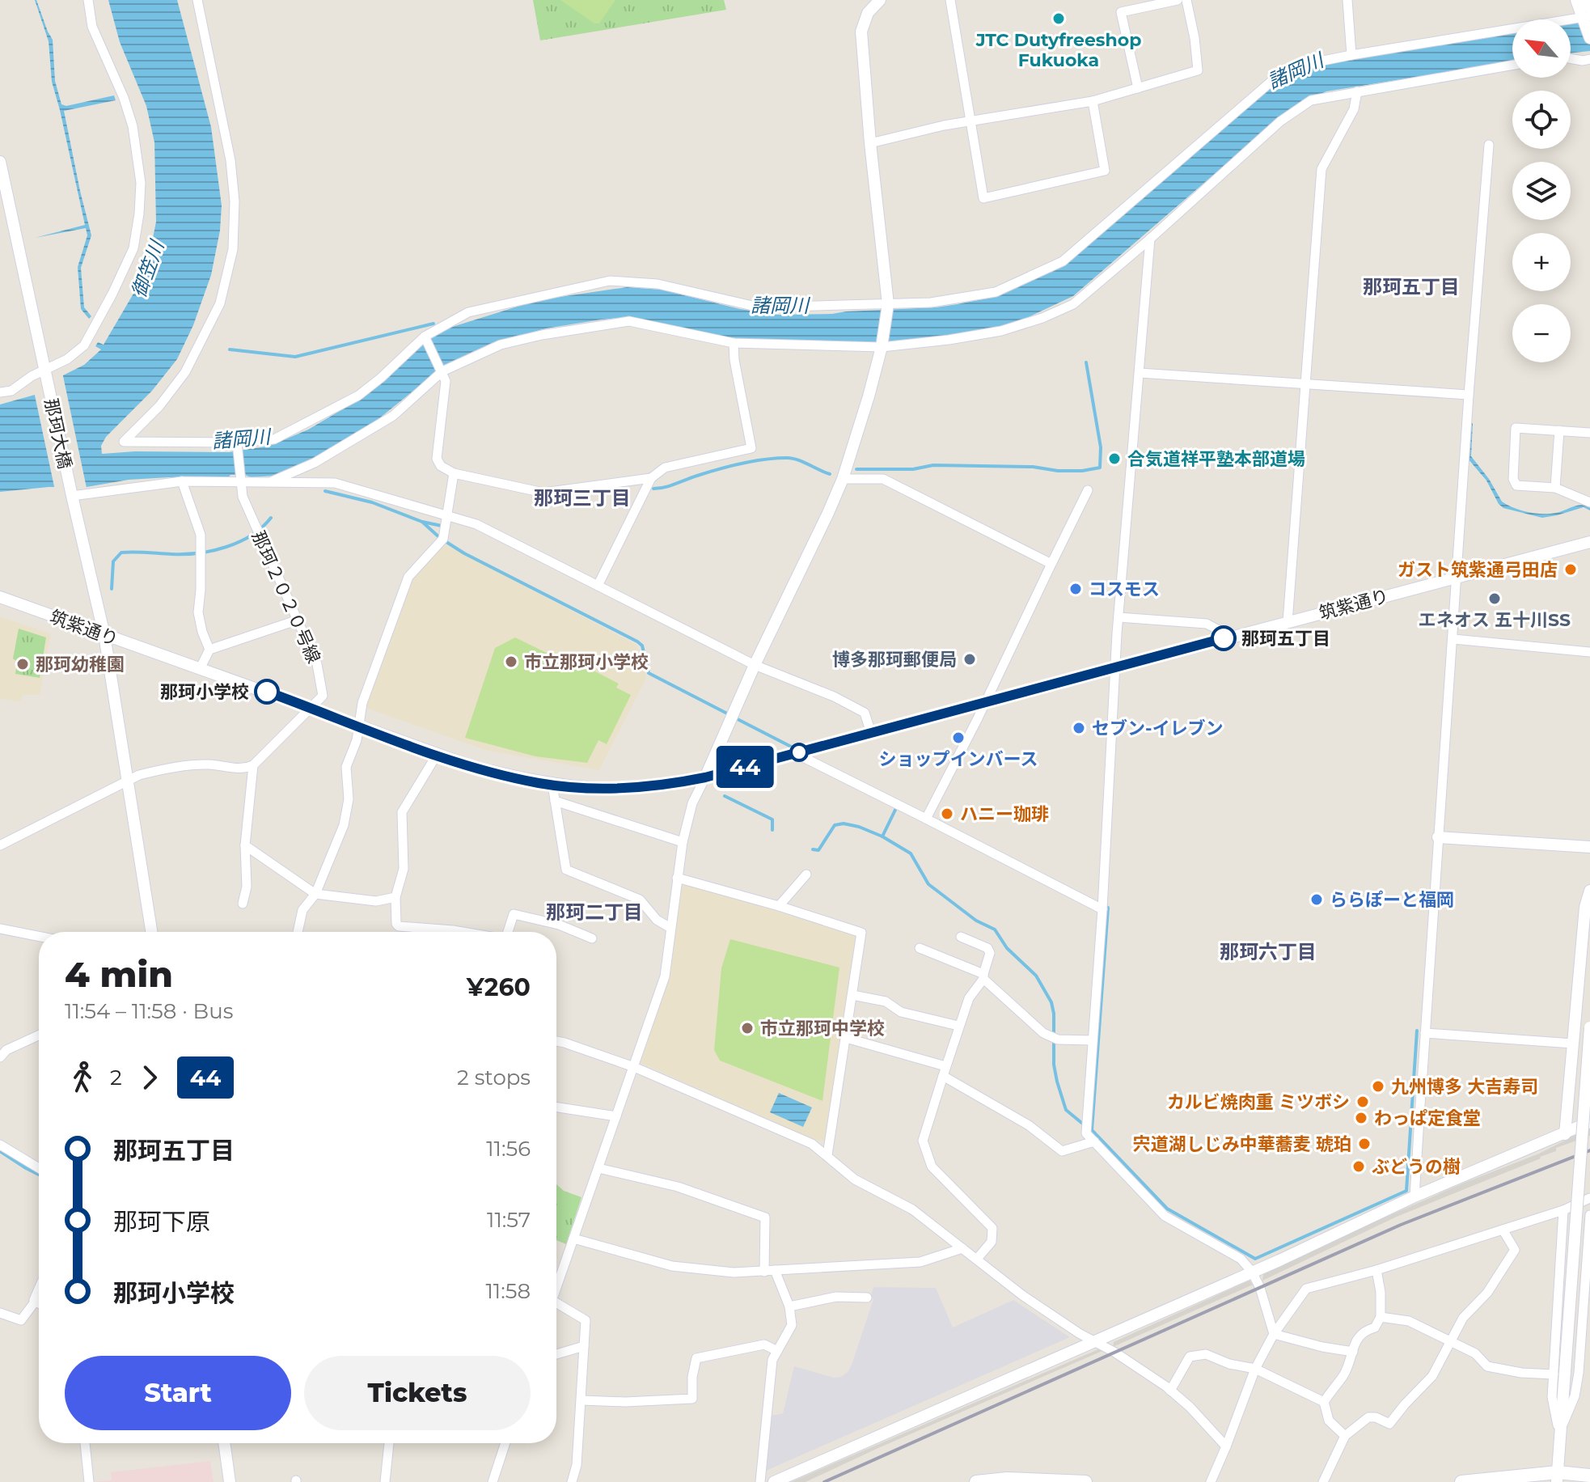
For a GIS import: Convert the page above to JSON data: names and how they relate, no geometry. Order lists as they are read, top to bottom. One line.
{"streets":{"street":["那珂大橋","那珂２０２０号線","筑紫通り"]},"crossings":[["那珂大橋","筑紫通り"],["那珂２０２０号線","筑紫通り"]],"districts":["那珂五丁目","那珂三丁目","那珂二丁目","那珂六丁目"],"water":["諸岡川","御笠川"],"places":["JTC Dutyfreeshop Fukuoka","合気道祥平塾本部道場","ガスト筑紫通弓田店","コスモス","エネオス 五十川SS","那珂五丁目","博多那珂郵便局","市立那珂小学校","那珂幼稚園","那珂小学校","セブン-イレブン","ショップインバース","ハニー珈琲","ららぽーと福岡","市立那珂中学校","九州博多 大吉寿司","カルビ焼肉重 ミツボシ","わっぱ定食堂","宍道湖しじみ中華蕎麦 琥珀","ぶどうの樹"],"lines":["bus line 44"],"north":"top left","page":{"on_map":"44","map_buttons":["+","−"],"heading":["4 min","11:54 – 11:58 · Bus","¥260"],"legs":["2","44","2 stops"],"list":[{"name":"那珂五丁目","value":"11:56"},{"name":"那珂下原","value":"11:57"},{"name":"那珂小学校","value":"11:58"}],"buttons":["Start","Tickets"]}}
